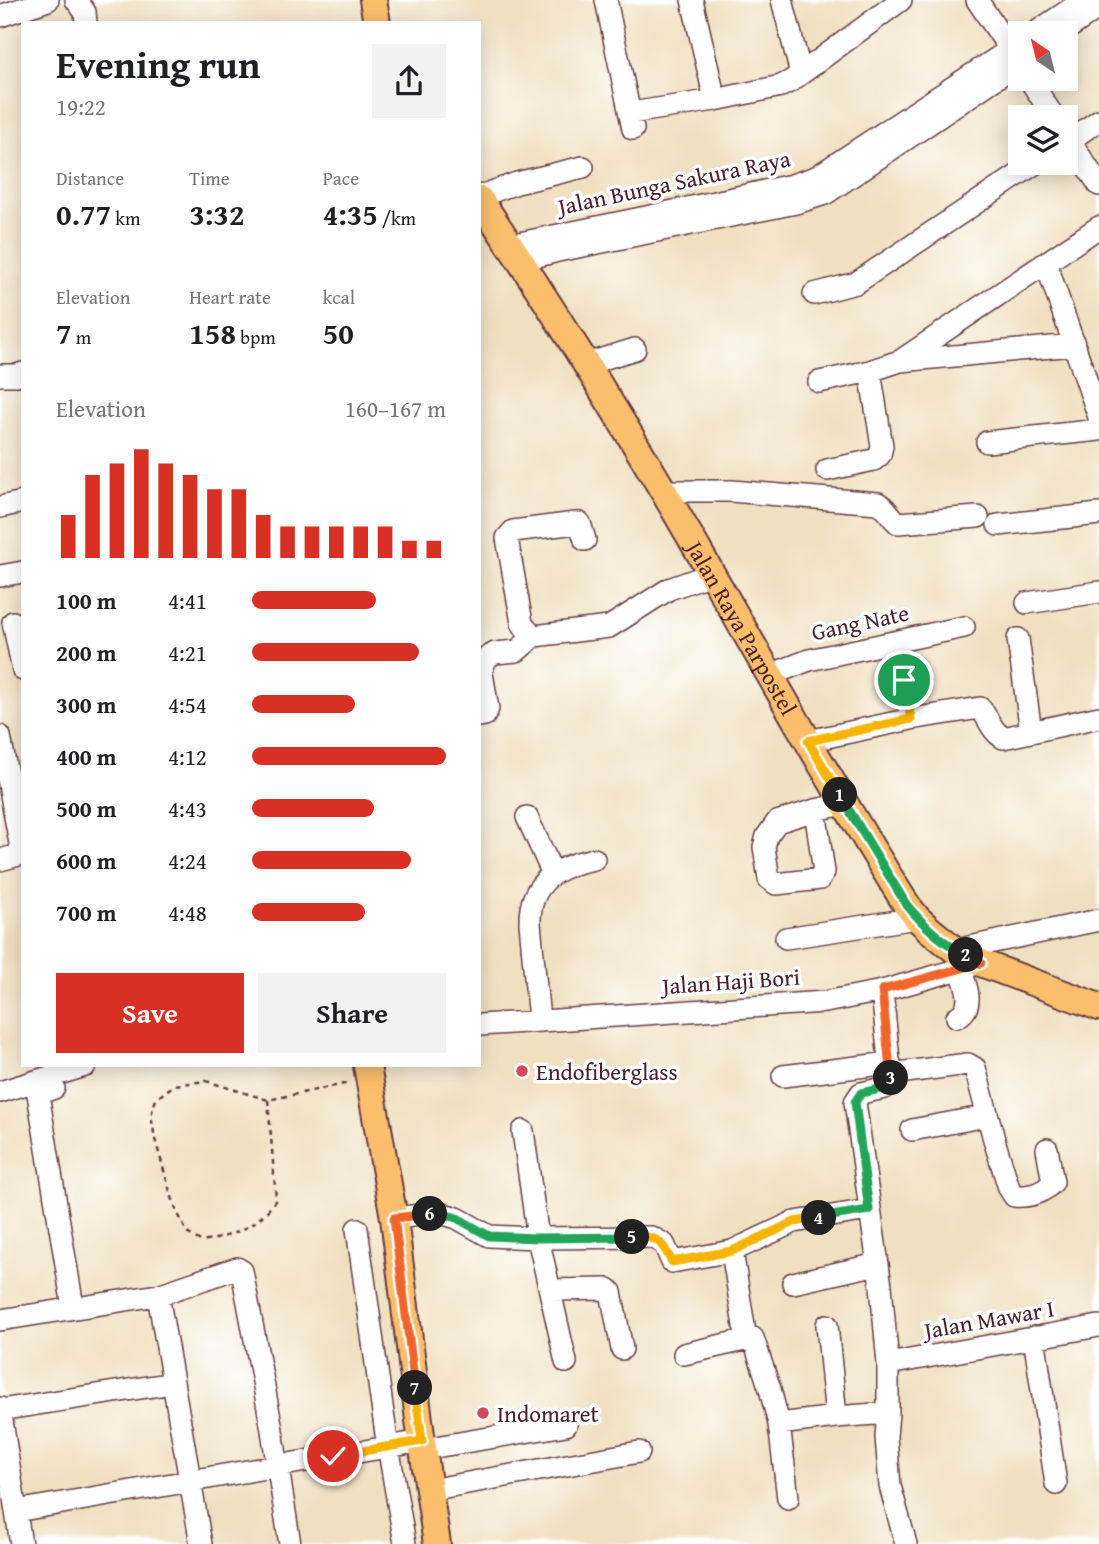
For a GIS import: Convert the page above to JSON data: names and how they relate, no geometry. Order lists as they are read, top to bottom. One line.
{"streets":{"main road":["Jalan Raya Parpostel"],"street":["Jalan Bunga Sakura Raya","Gang Nate","Jalan Haji Bori","Jalan Mawar I"]},"crossings":[["Jalan Bunga Sakura Raya","Jalan Raya Parpostel"],["Gang Nate","Jalan Raya Parpostel"],["Jalan Raya Parpostel","Jalan Haji Bori"]],"places":["Endofiberglass","Indomaret"],"north":"top left","page":{"heading":["Evening run","19:22"],"stats":[["Distance","0.77 km"],["Time","3:32"],["Pace","4:35 /km"],["Elevation","7 m"],["Heart rate","158 bpm"],["kcal","50"]],"chart":["Elevation","160–167 m"],"list":[{"name":"100 m","note":"4:41"},{"name":"200 m","note":"4:21"},{"name":"300 m","note":"4:54"},{"name":"400 m","note":"4:12"},{"name":"500 m","note":"4:43"},{"name":"600 m","note":"4:24"},{"name":"700 m","note":"4:48"}],"pins":["1","2","3","6","4","5","7"],"buttons":["Save","Share"]}}
